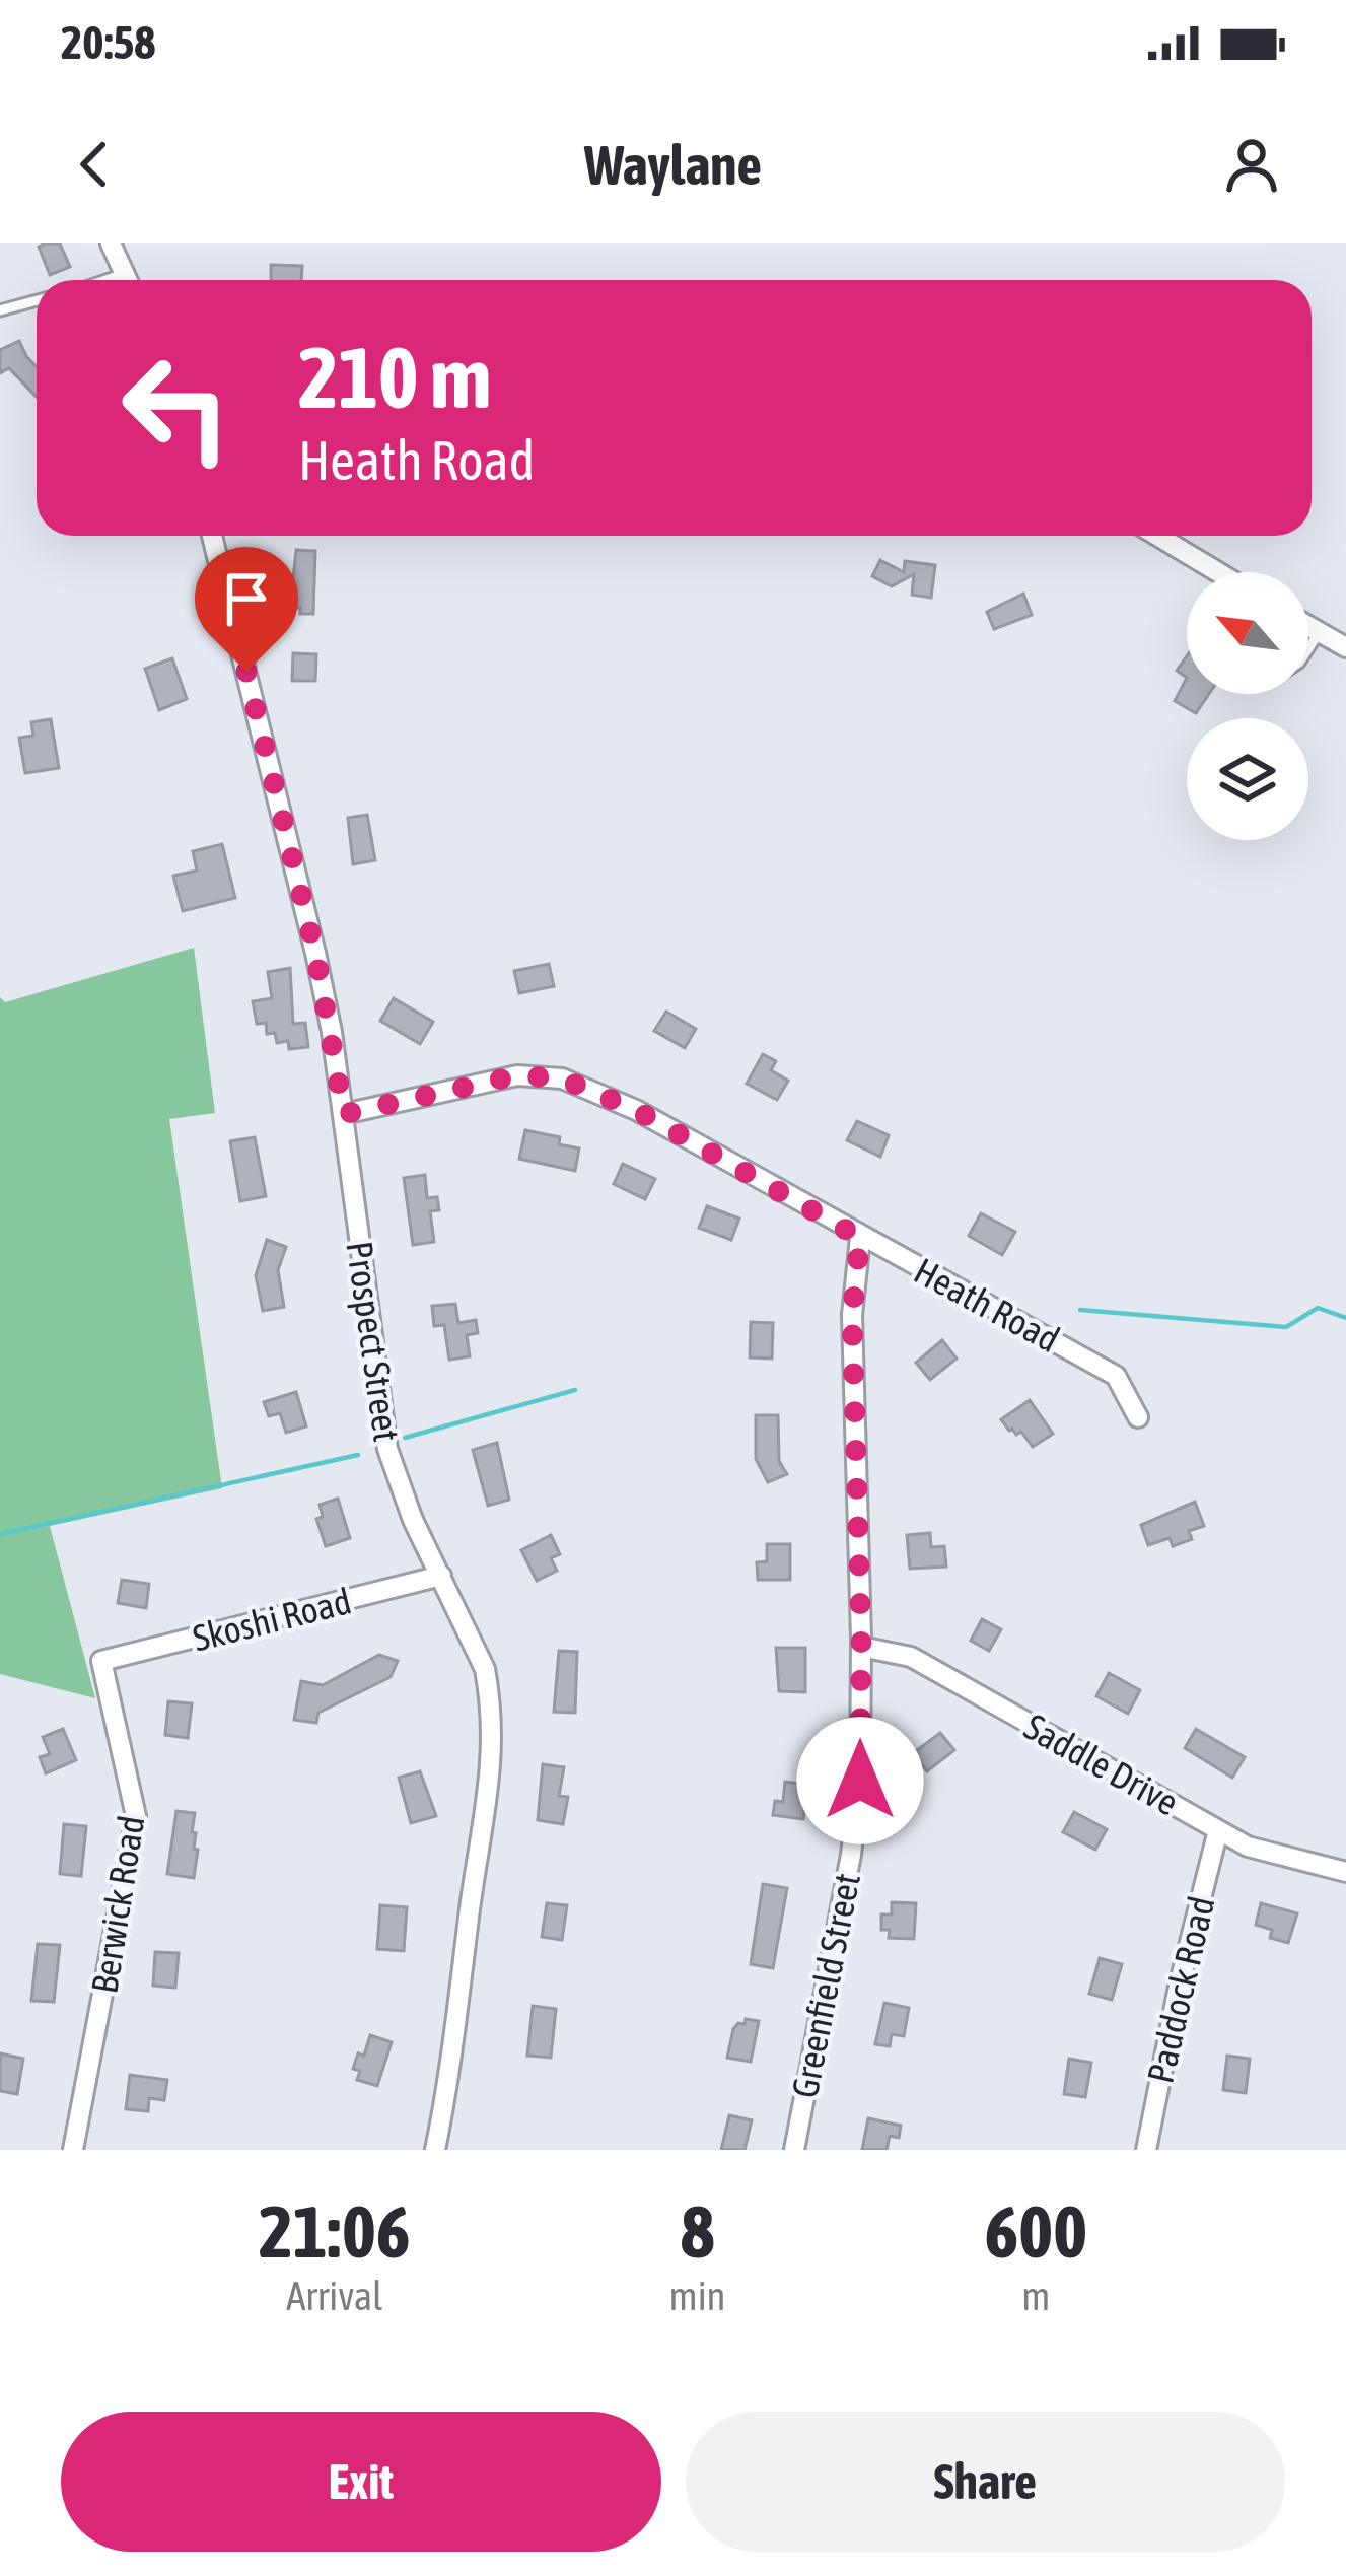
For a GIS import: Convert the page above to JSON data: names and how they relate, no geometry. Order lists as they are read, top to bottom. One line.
{"streets":{"street":["Heath Road","Prospect Street","Skoshi Road","Saddle Drive","Berwick Road","Greenfield Street","Paddock Road"]},"crossings":[["Heath Road","Prospect Street"],["Heath Road","Greenfield Street"],["Prospect Street","Skoshi Road"],["Skoshi Road","Berwick Road"],["Saddle Drive","Greenfield Street"],["Saddle Drive","Paddock Road"]],"north":"top left","page":{"status":"20:58","header":"Waylane","turn":["210 m","Heath Road"],"eta":["21:06","Arrival","8","min","600","m"],"buttons":["Exit","Share"]}}
